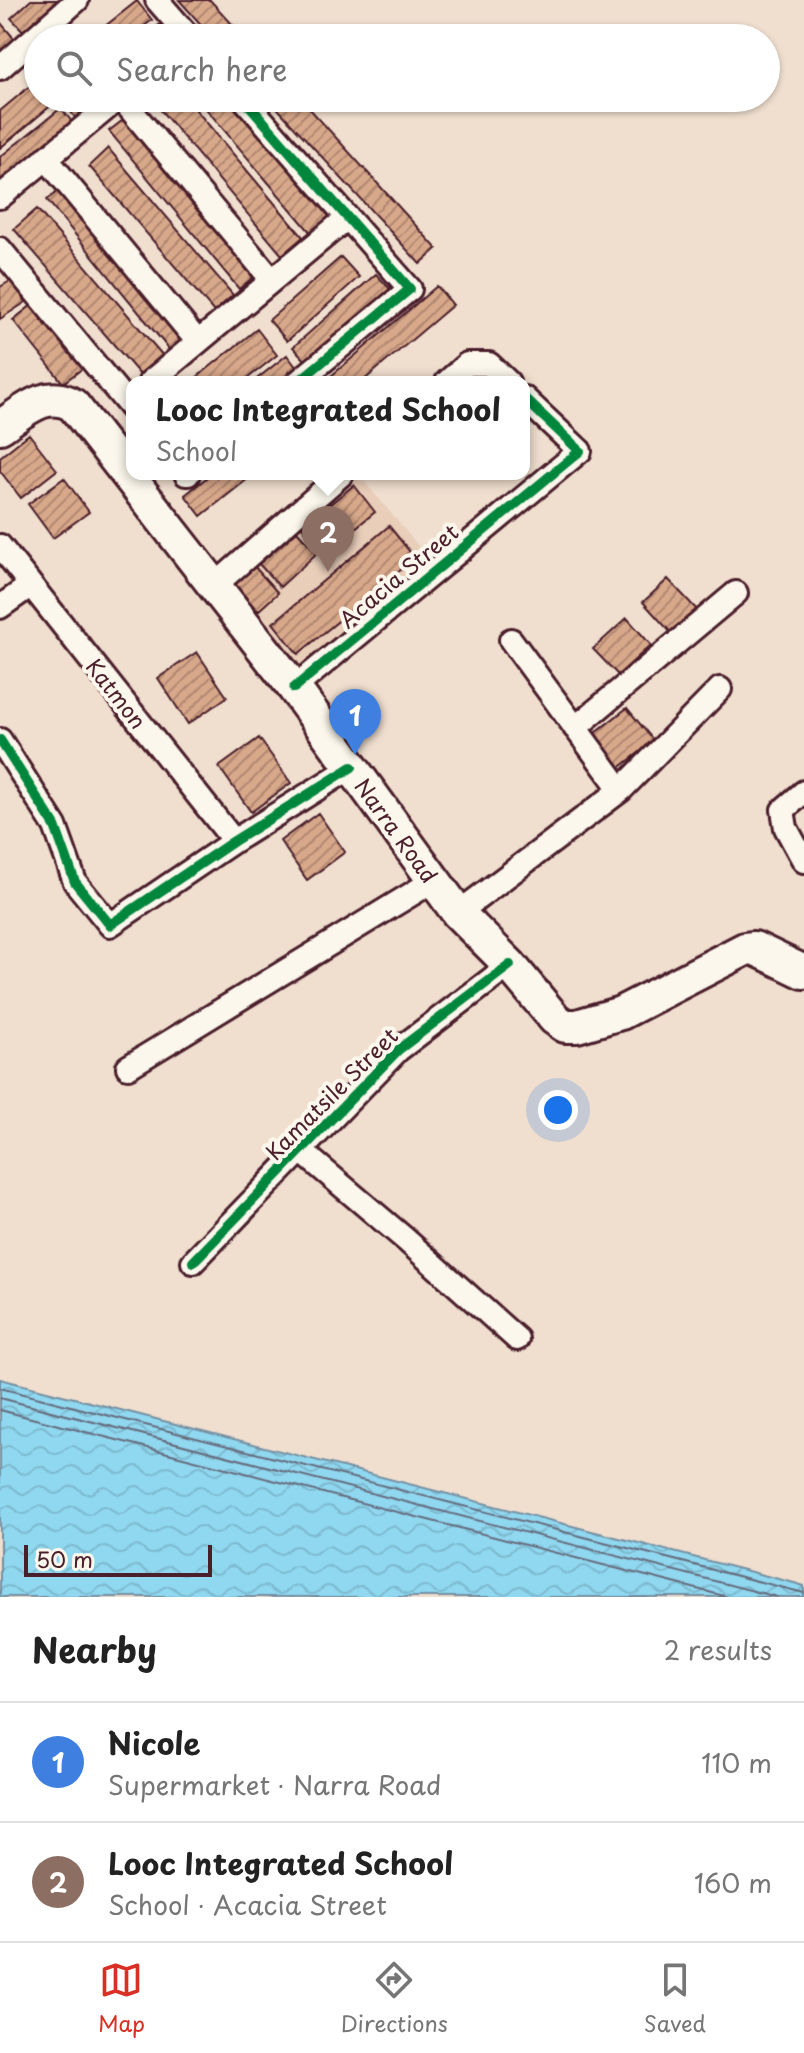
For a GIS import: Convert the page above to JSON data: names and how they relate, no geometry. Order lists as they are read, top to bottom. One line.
{"streets":{"main road":["Narra Road"],"street":["Acacia Street","Katmon","Kamatsile Street"]},"crossings":[["Acacia Street","Narra Road"],["Narra Road","Kamatsile Street"]],"scale_bar":"50 m","page":{"search":"Search here","popup":["Looc Integrated School","School"],"pins":["2","1"],"scale":"50 m","heading":["Nearby","2 results"],"list":[{"mark":"1","name":"Nicole","note":"Supermarket · Narra Road","value":"110 m"},{"mark":"2","name":"Looc Integrated School","note":"School · Acacia Street","value":"160 m"}],"nav":["Map","Directions","Saved"]}}
